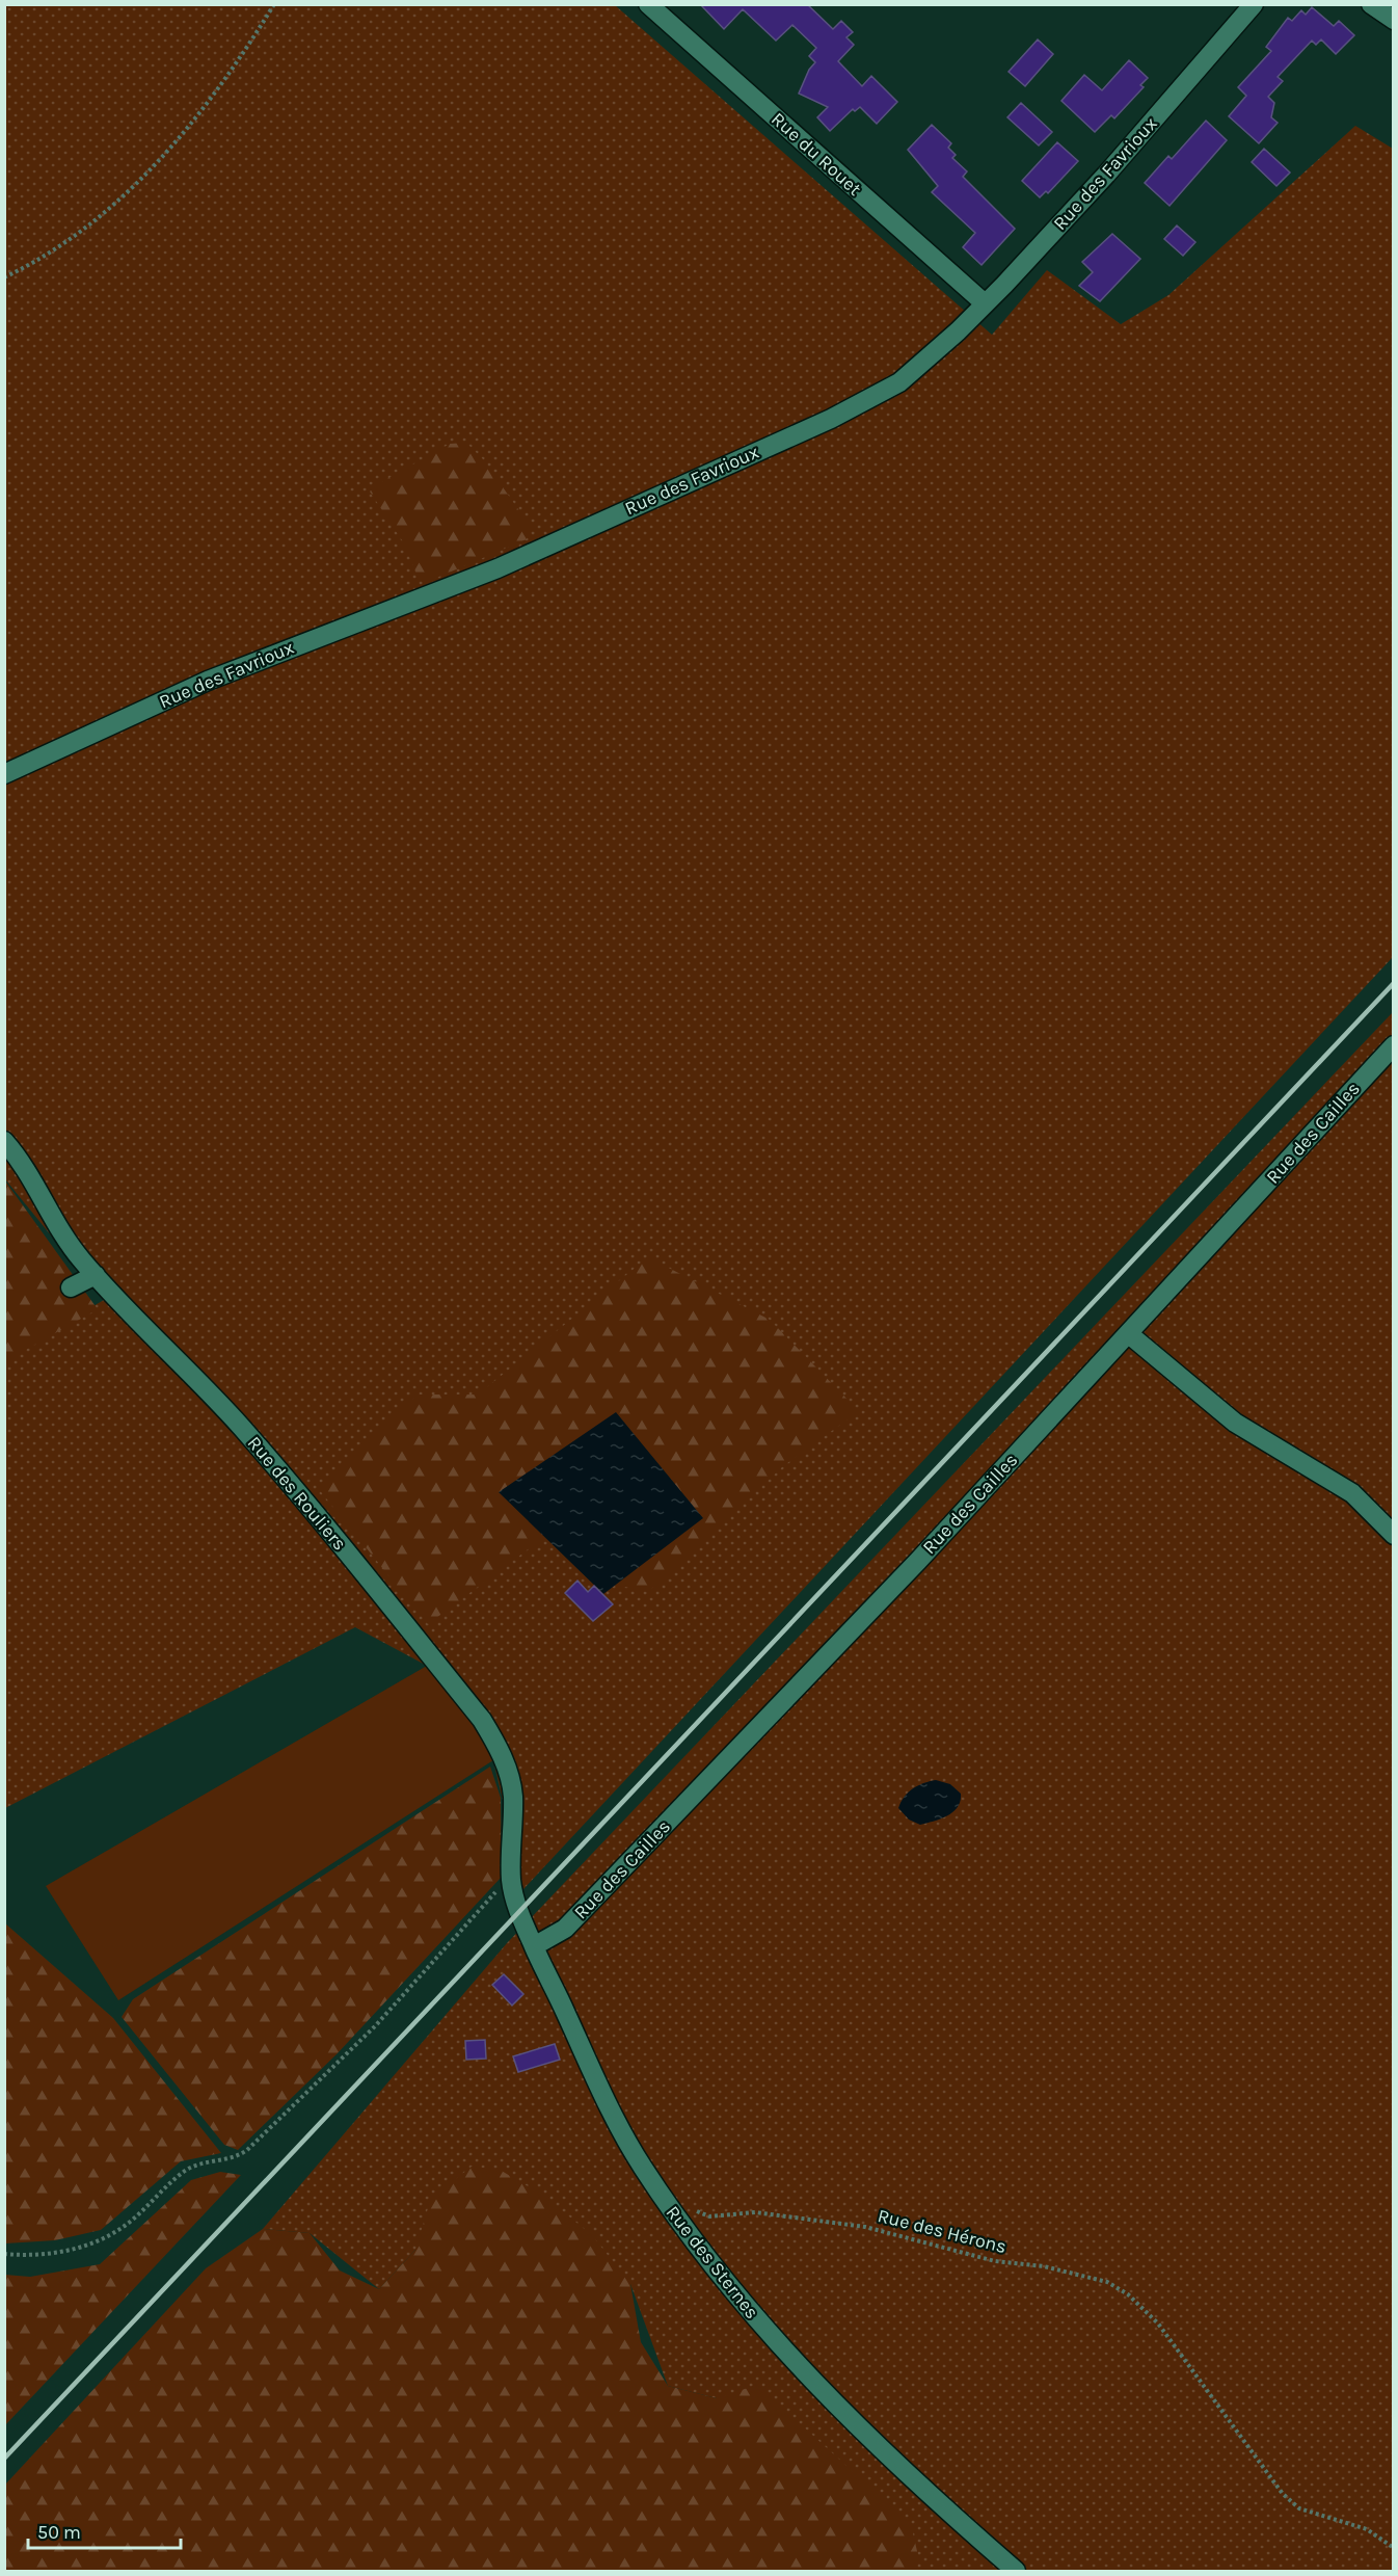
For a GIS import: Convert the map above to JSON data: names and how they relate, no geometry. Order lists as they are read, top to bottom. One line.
{"streets":{"street":["Rue du Rouet","Rue des Favrioux","Rue des Cailles","Rue des Rouliers","Rue des Sternes"],"path":["Rue des Hérons"]},"crossings":[["Rue du Rouet","Rue des Favrioux"],["Rue des Cailles","Rue des Sternes"],["Rue des Rouliers","Rue des Sternes"]],"scale_bar":"50 m"}
